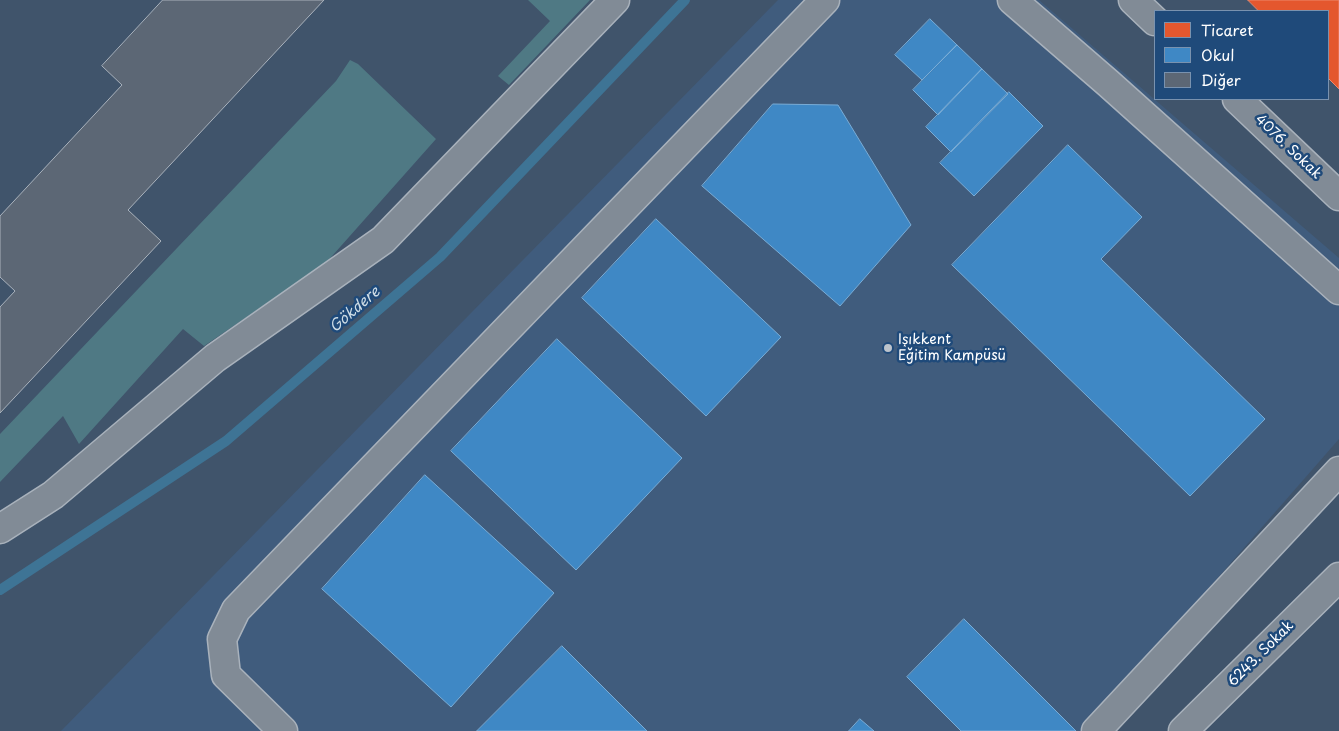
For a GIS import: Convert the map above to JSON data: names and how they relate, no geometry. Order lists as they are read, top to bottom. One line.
{"streets":{"street":["4076. Sokak","6243. Sokak"]},"water":["Gökdere"],"places":["Işıkkent Eğitim Kampüsü"],"legend":["Ticaret","Okul","Diğer"]}
